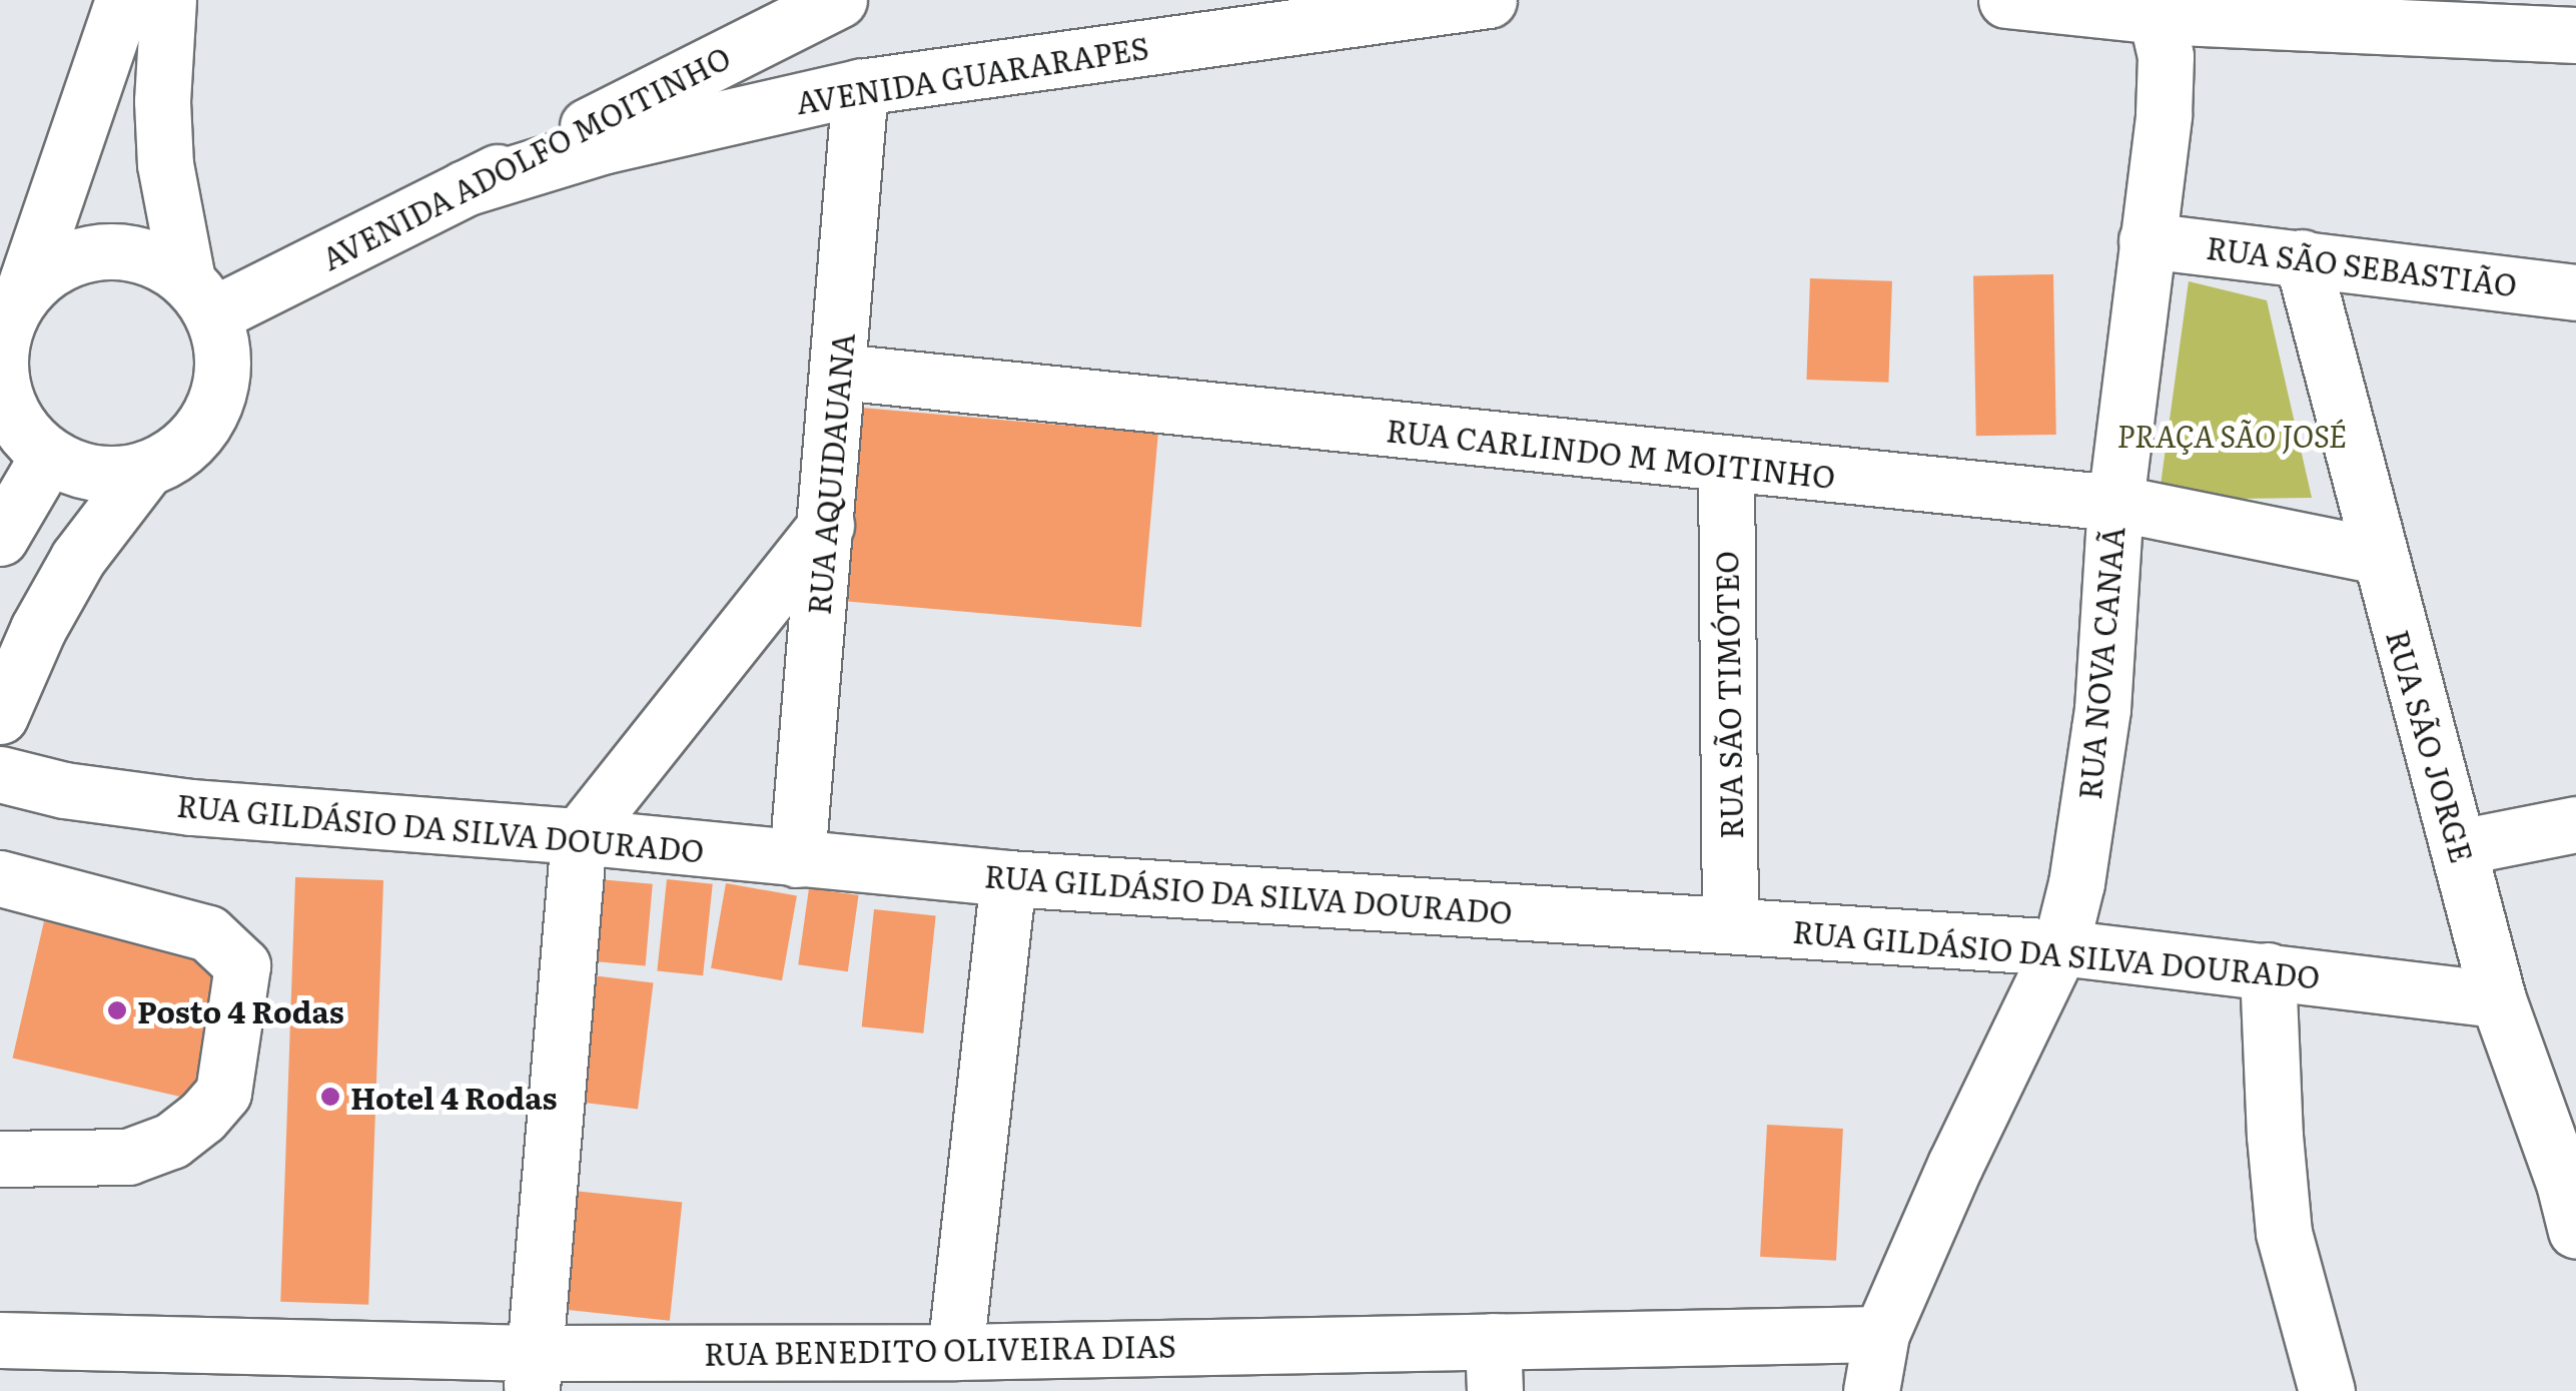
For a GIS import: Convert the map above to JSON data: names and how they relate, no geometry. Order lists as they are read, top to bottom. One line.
{"streets":{"street":["AVENIDA GUARARAPES","AVENIDA ADOLFO MOITINHO","RUA SÃO SEBASTIÃO","RUA CARLINDO M MOITINHO","RUA AQUIDAUANA","RUA NOVA CANAÃ","RUA SÃO TIMÓTEO","RUA SÃO JORGE","RUA GILDÁSIO DA SILVA DOURADO","RUA BENEDITO OLIVEIRA DIAS"]},"crossings":[["AVENIDA GUARARAPES","AVENIDA ADOLFO MOITINHO"],["AVENIDA GUARARAPES","RUA AQUIDAUANA"],["RUA SÃO SEBASTIÃO","RUA NOVA CANAÃ"],["RUA SÃO SEBASTIÃO","RUA SÃO JORGE"],["RUA CARLINDO M MOITINHO","RUA AQUIDAUANA"],["RUA CARLINDO M MOITINHO","RUA NOVA CANAÃ"],["RUA CARLINDO M MOITINHO","RUA SÃO TIMÓTEO"],["RUA CARLINDO M MOITINHO","RUA SÃO JORGE"],["RUA AQUIDAUANA","RUA GILDÁSIO DA SILVA DOURADO"],["RUA NOVA CANAÃ","RUA GILDÁSIO DA SILVA DOURADO"],["RUA NOVA CANAÃ","RUA BENEDITO OLIVEIRA DIAS"],["RUA SÃO TIMÓTEO","RUA GILDÁSIO DA SILVA DOURADO"],["RUA SÃO JORGE","RUA GILDÁSIO DA SILVA DOURADO"]],"parks":["PRAÇA SÃO JOSÉ"],"places":["Posto 4 Rodas","Hotel 4 Rodas"]}
